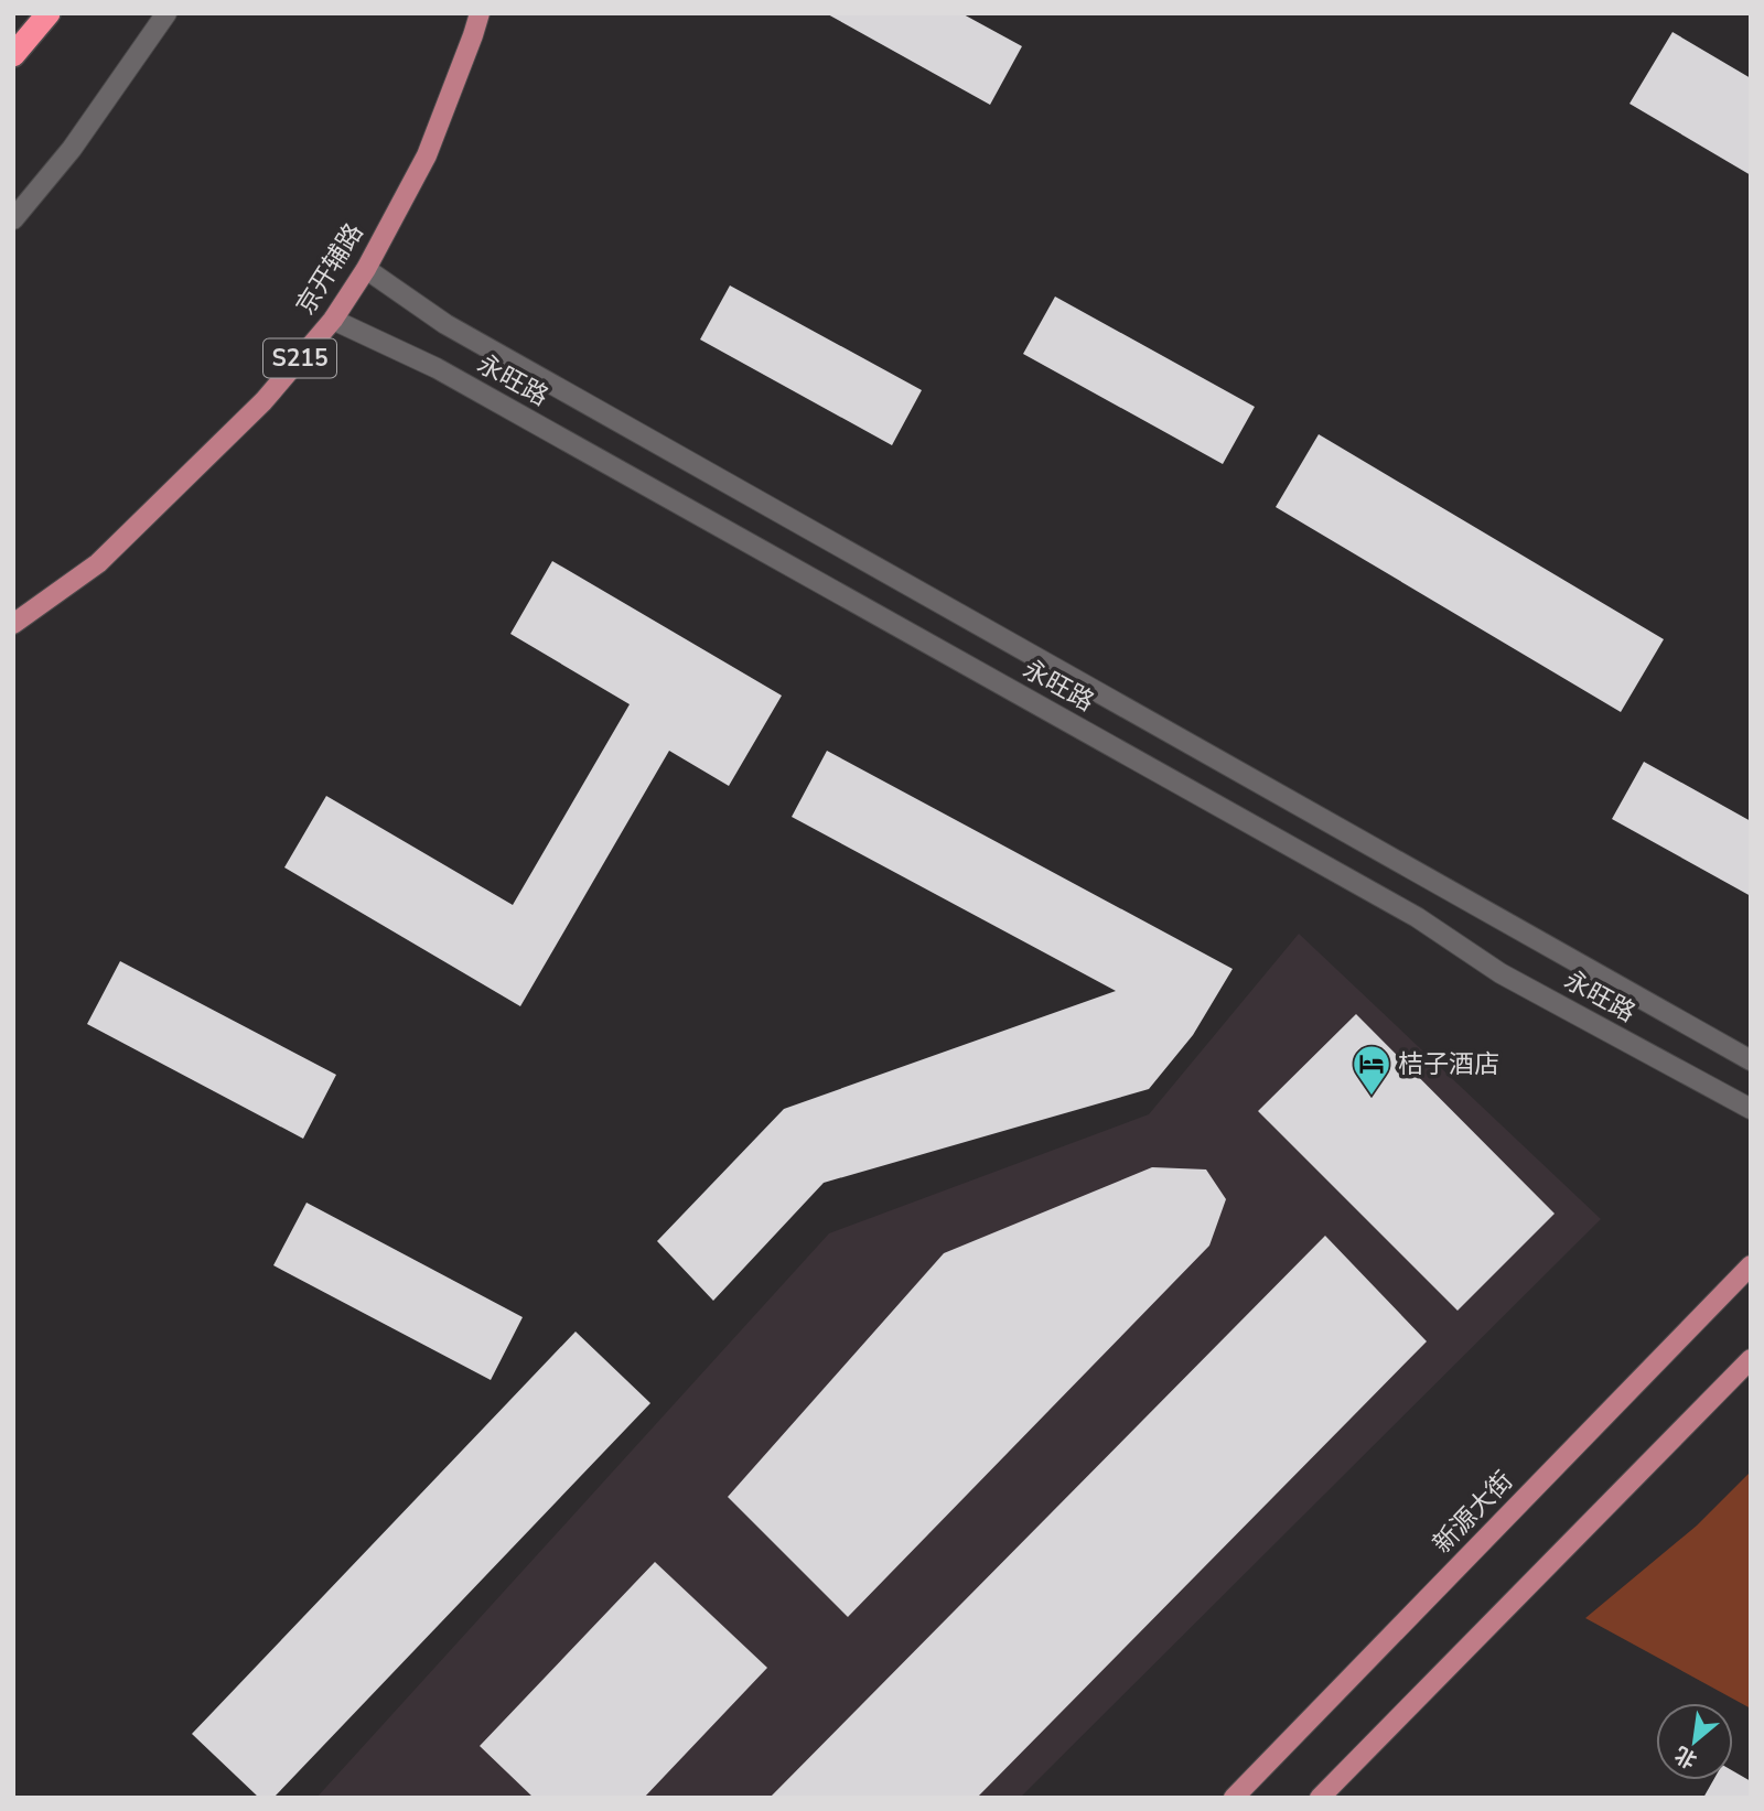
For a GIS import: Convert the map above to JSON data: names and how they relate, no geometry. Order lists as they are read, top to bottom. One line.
{"streets":{"main road":["京开辅路","S215","新源大街"],"street":["永旺路"]},"crossings":[["京开辅路","永旺路"]],"places":{"hotel":["桔子酒店"]},"north":"bottom left"}
